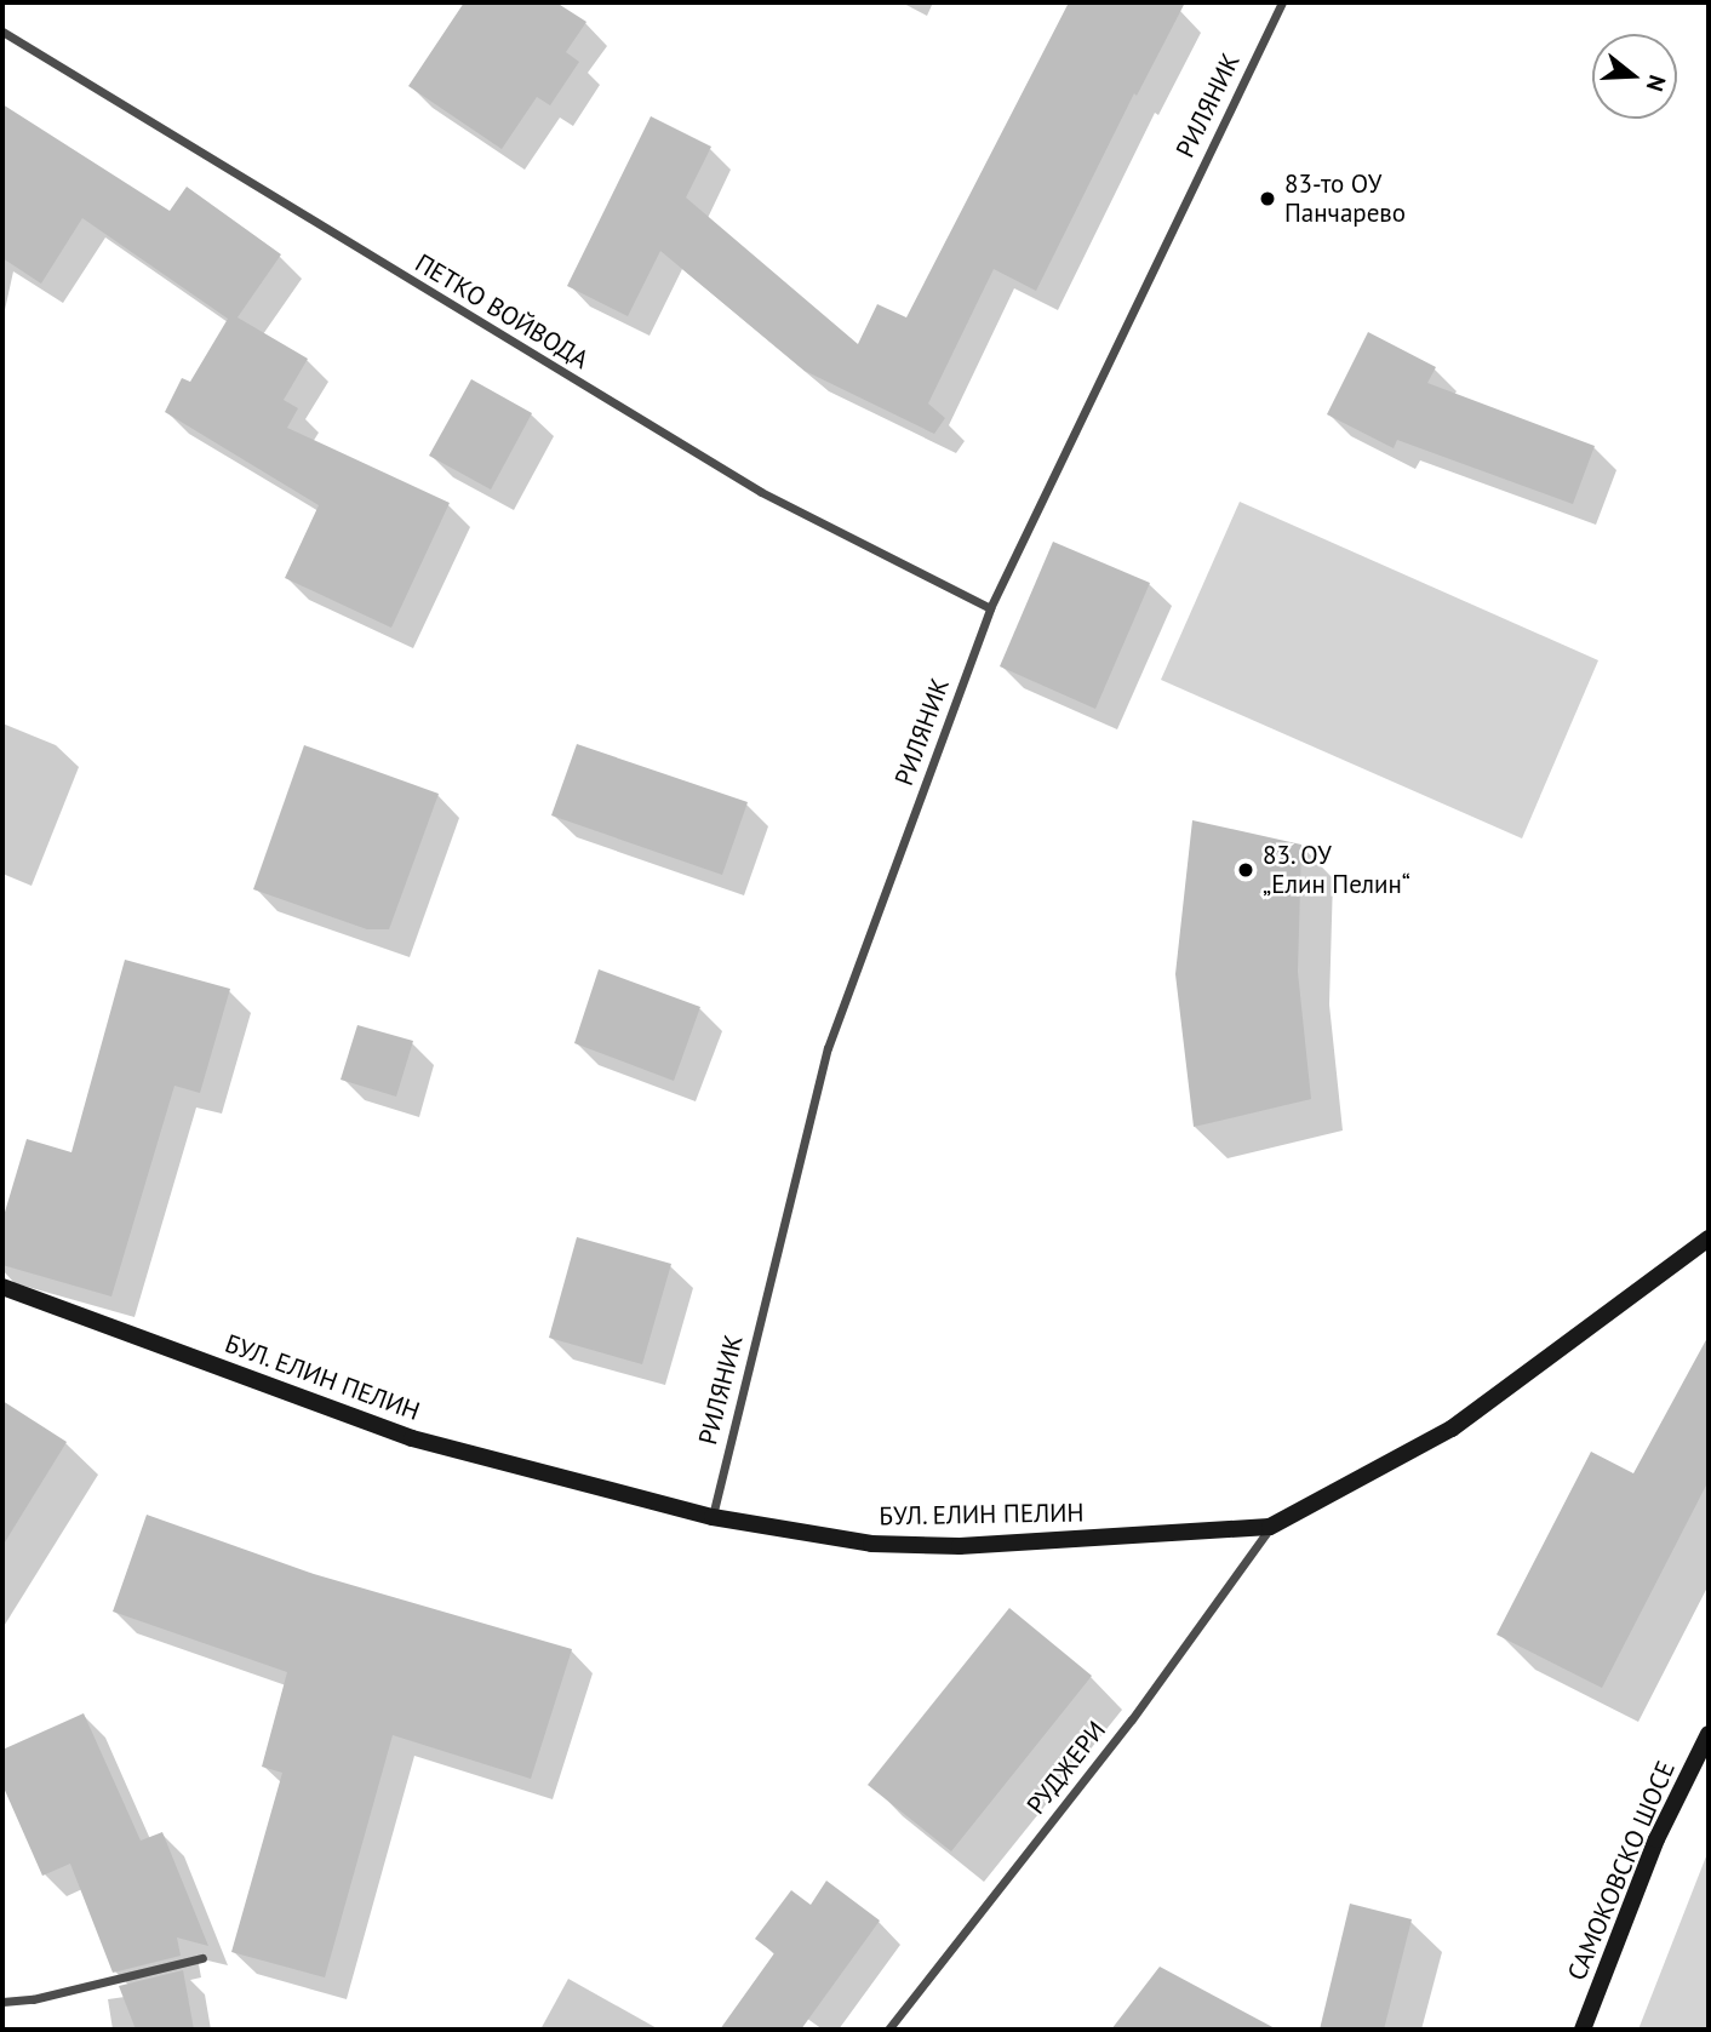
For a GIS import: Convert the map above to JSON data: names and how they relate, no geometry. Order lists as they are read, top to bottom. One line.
{"streets":{"street":["РИЛЯНИК","ПЕТКО ВОЙВОДА","БУЛ. ЕЛИН ПЕЛИН","РУДЖЕРИ","САМОКОВСКО ШОСЕ"]},"crossings":[["РИЛЯНИК","ПЕТКО ВОЙВОДА"],["РИЛЯНИК","БУЛ. ЕЛИН ПЕЛИН"],["БУЛ. ЕЛИН ПЕЛИН","РУДЖЕРИ"]],"places":["83-то ОУ Панчарево","83. ОУ „Елин Пелин“"],"north":"right"}
